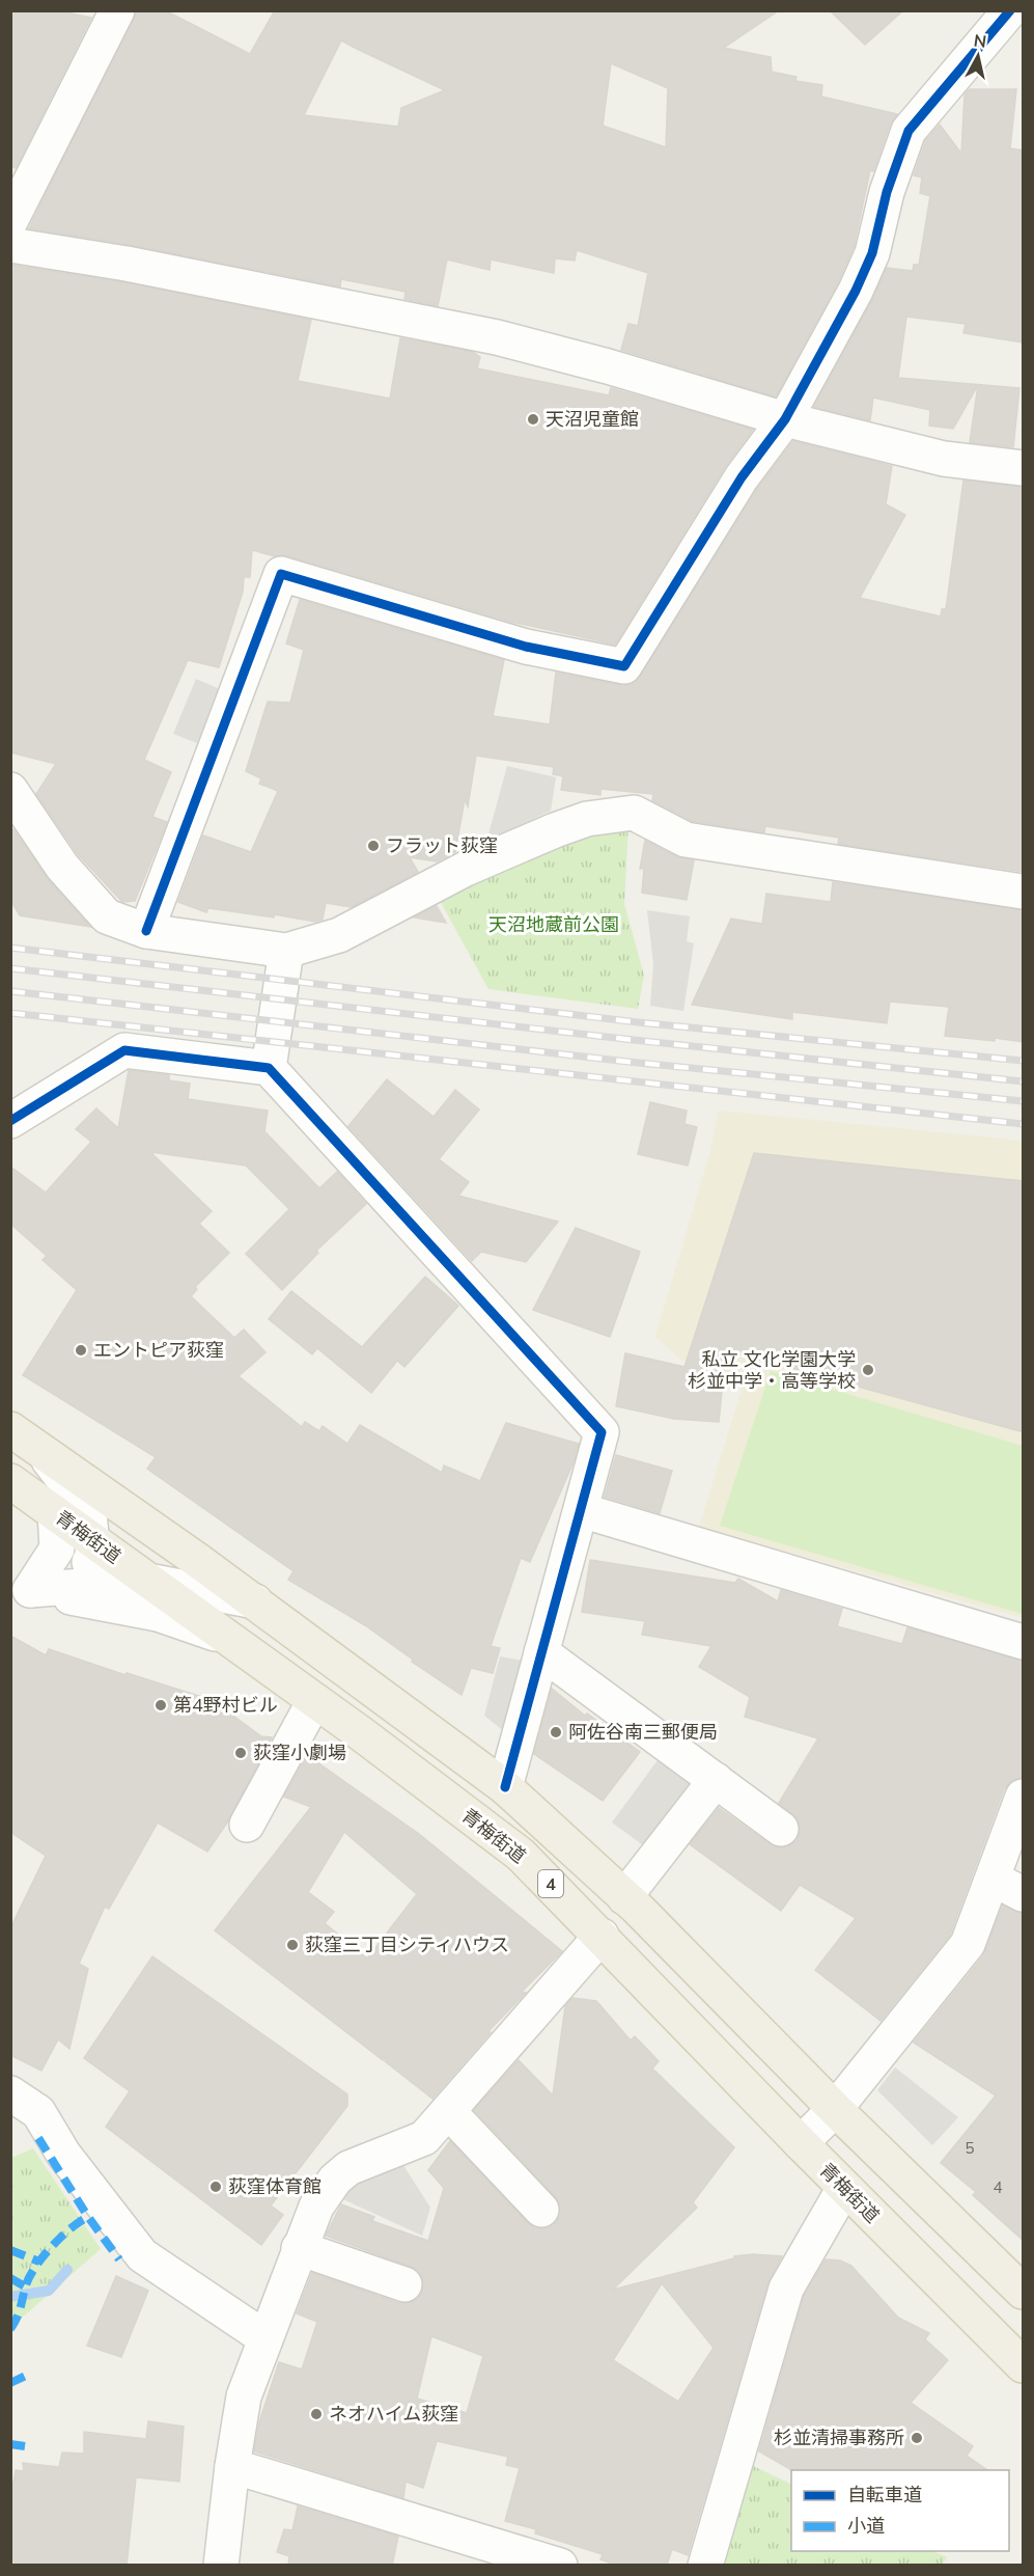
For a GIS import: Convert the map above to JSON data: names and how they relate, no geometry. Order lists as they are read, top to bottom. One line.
{"streets":{"main road":["青梅街道","4"]},"parks":["天沼地蔵前公園"],"places":["天沼児童館","フラット荻窪","エントピア荻窪","私立 文化学園大学 杉並中学・高等学校","第4野村ビル","阿佐谷南三郵便局","荻窪小劇場","荻窪三丁目シティハウス","荻窪体育館","ネオハイム荻窪","杉並清掃事務所"],"house_numbers":["5","4"],"legend":["自転車道","小道"],"north":"top"}
